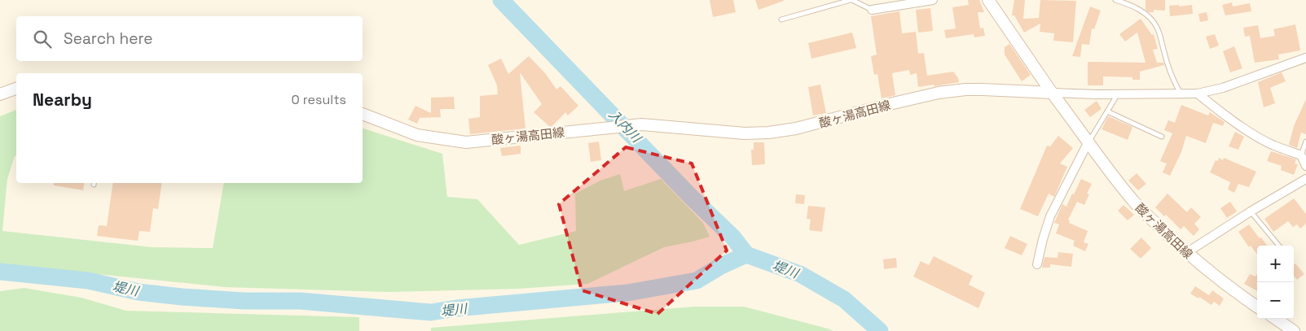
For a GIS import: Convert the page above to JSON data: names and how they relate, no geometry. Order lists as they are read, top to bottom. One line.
{"streets":{"main road":["酸ヶ湯高田線"]},"water":["入内川","堤川"],"page":{"search":"Search here","heading":["Nearby","0 results"],"map_buttons":["+","−"]}}
